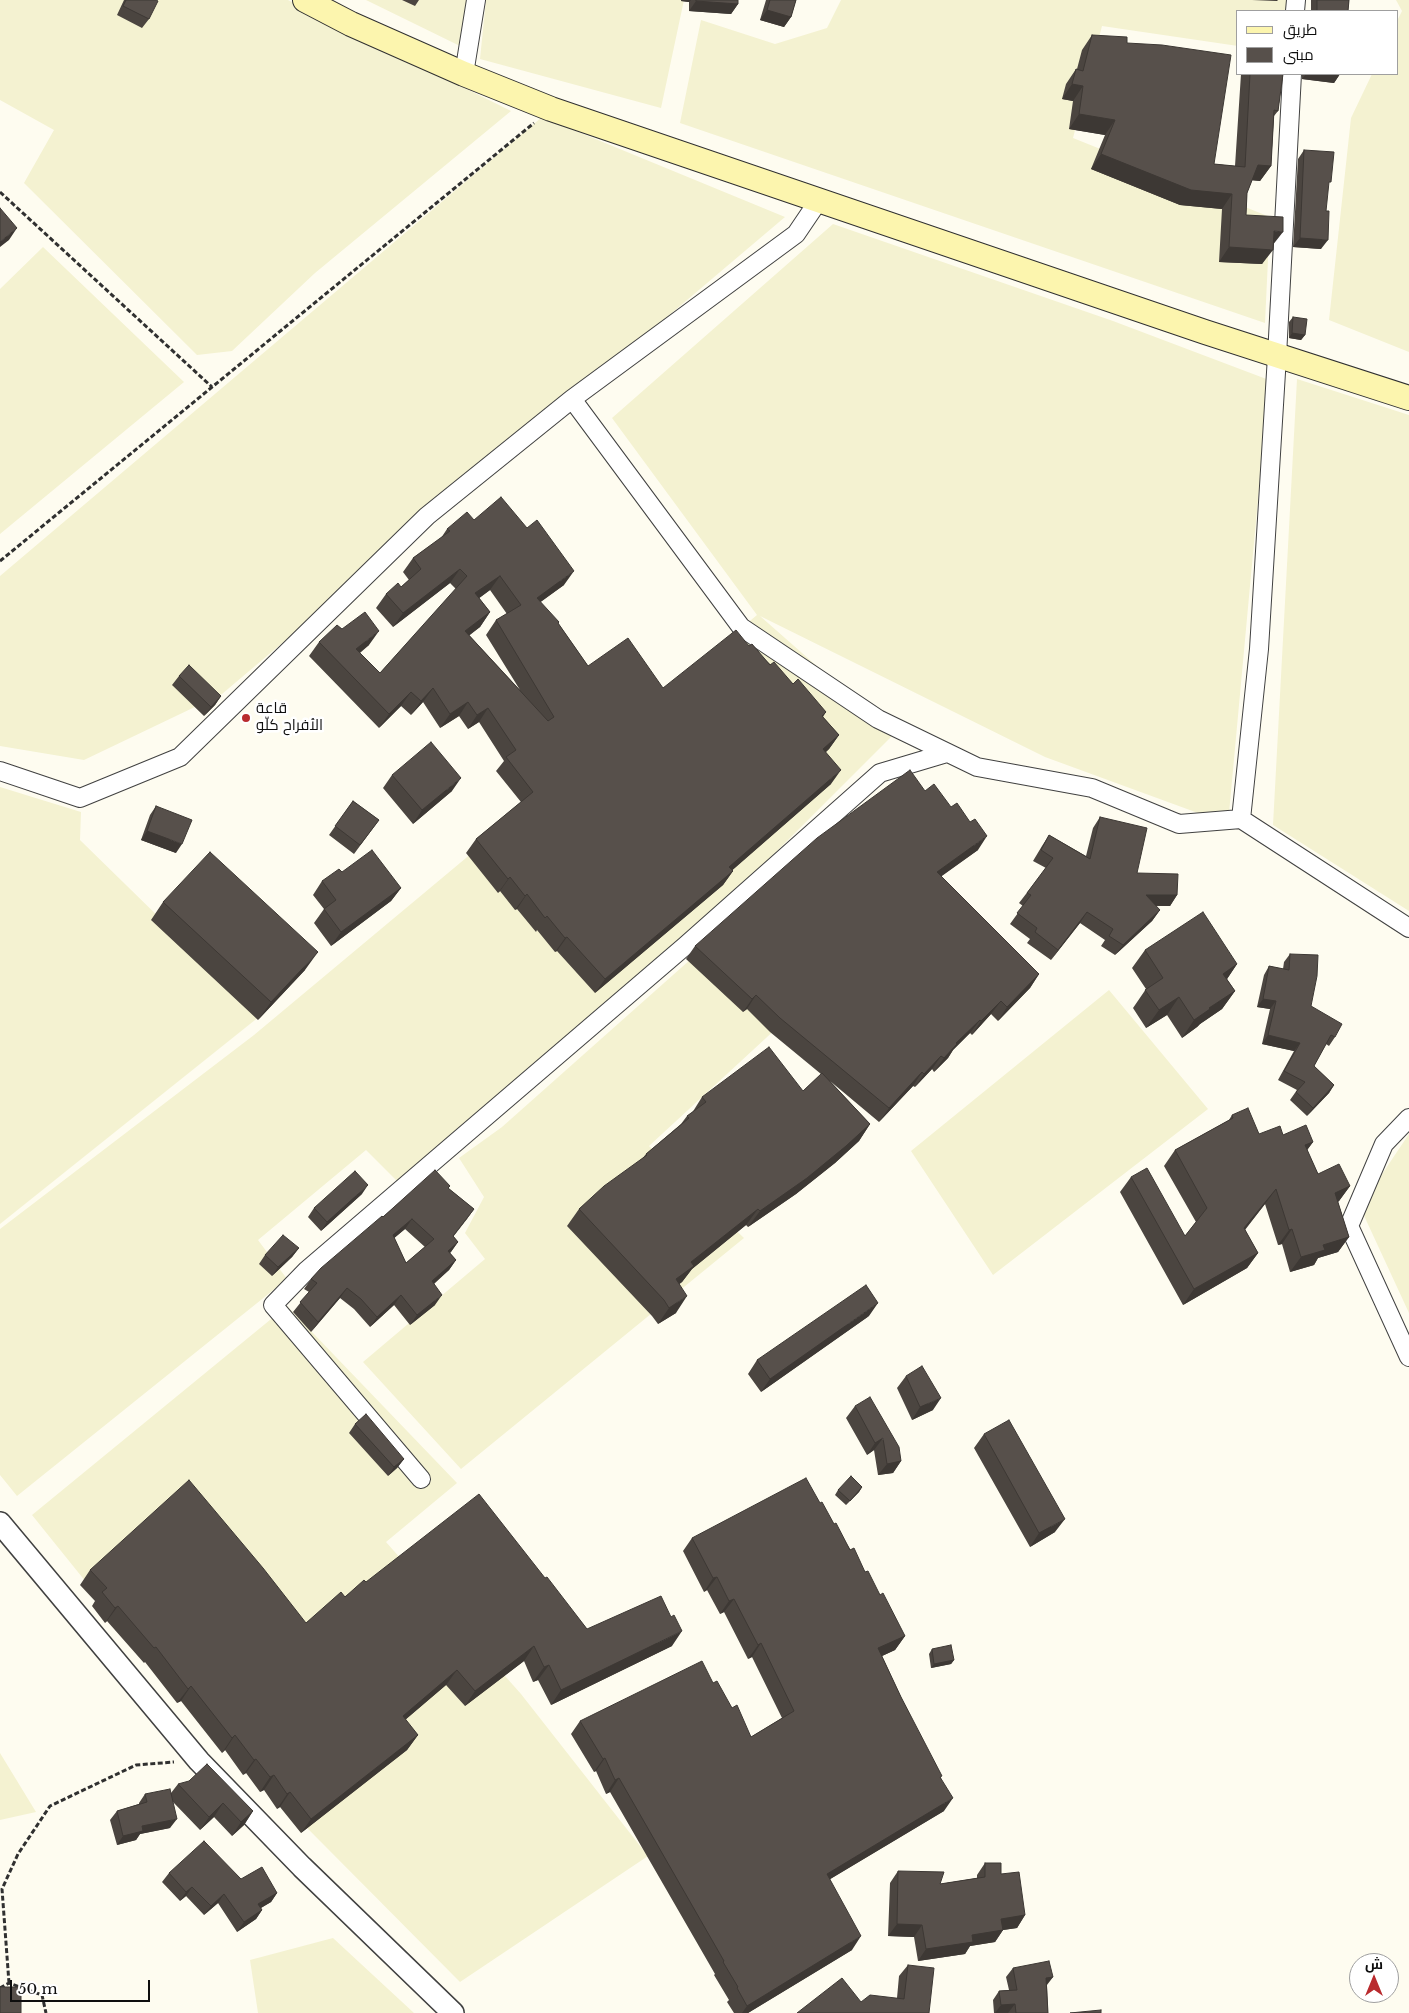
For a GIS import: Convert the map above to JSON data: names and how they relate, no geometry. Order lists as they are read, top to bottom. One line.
{"places":["قاعة الأفراح كلّو"],"legend":["طريق","مبنى"],"scale_bar":"50 m","north":"top"}
